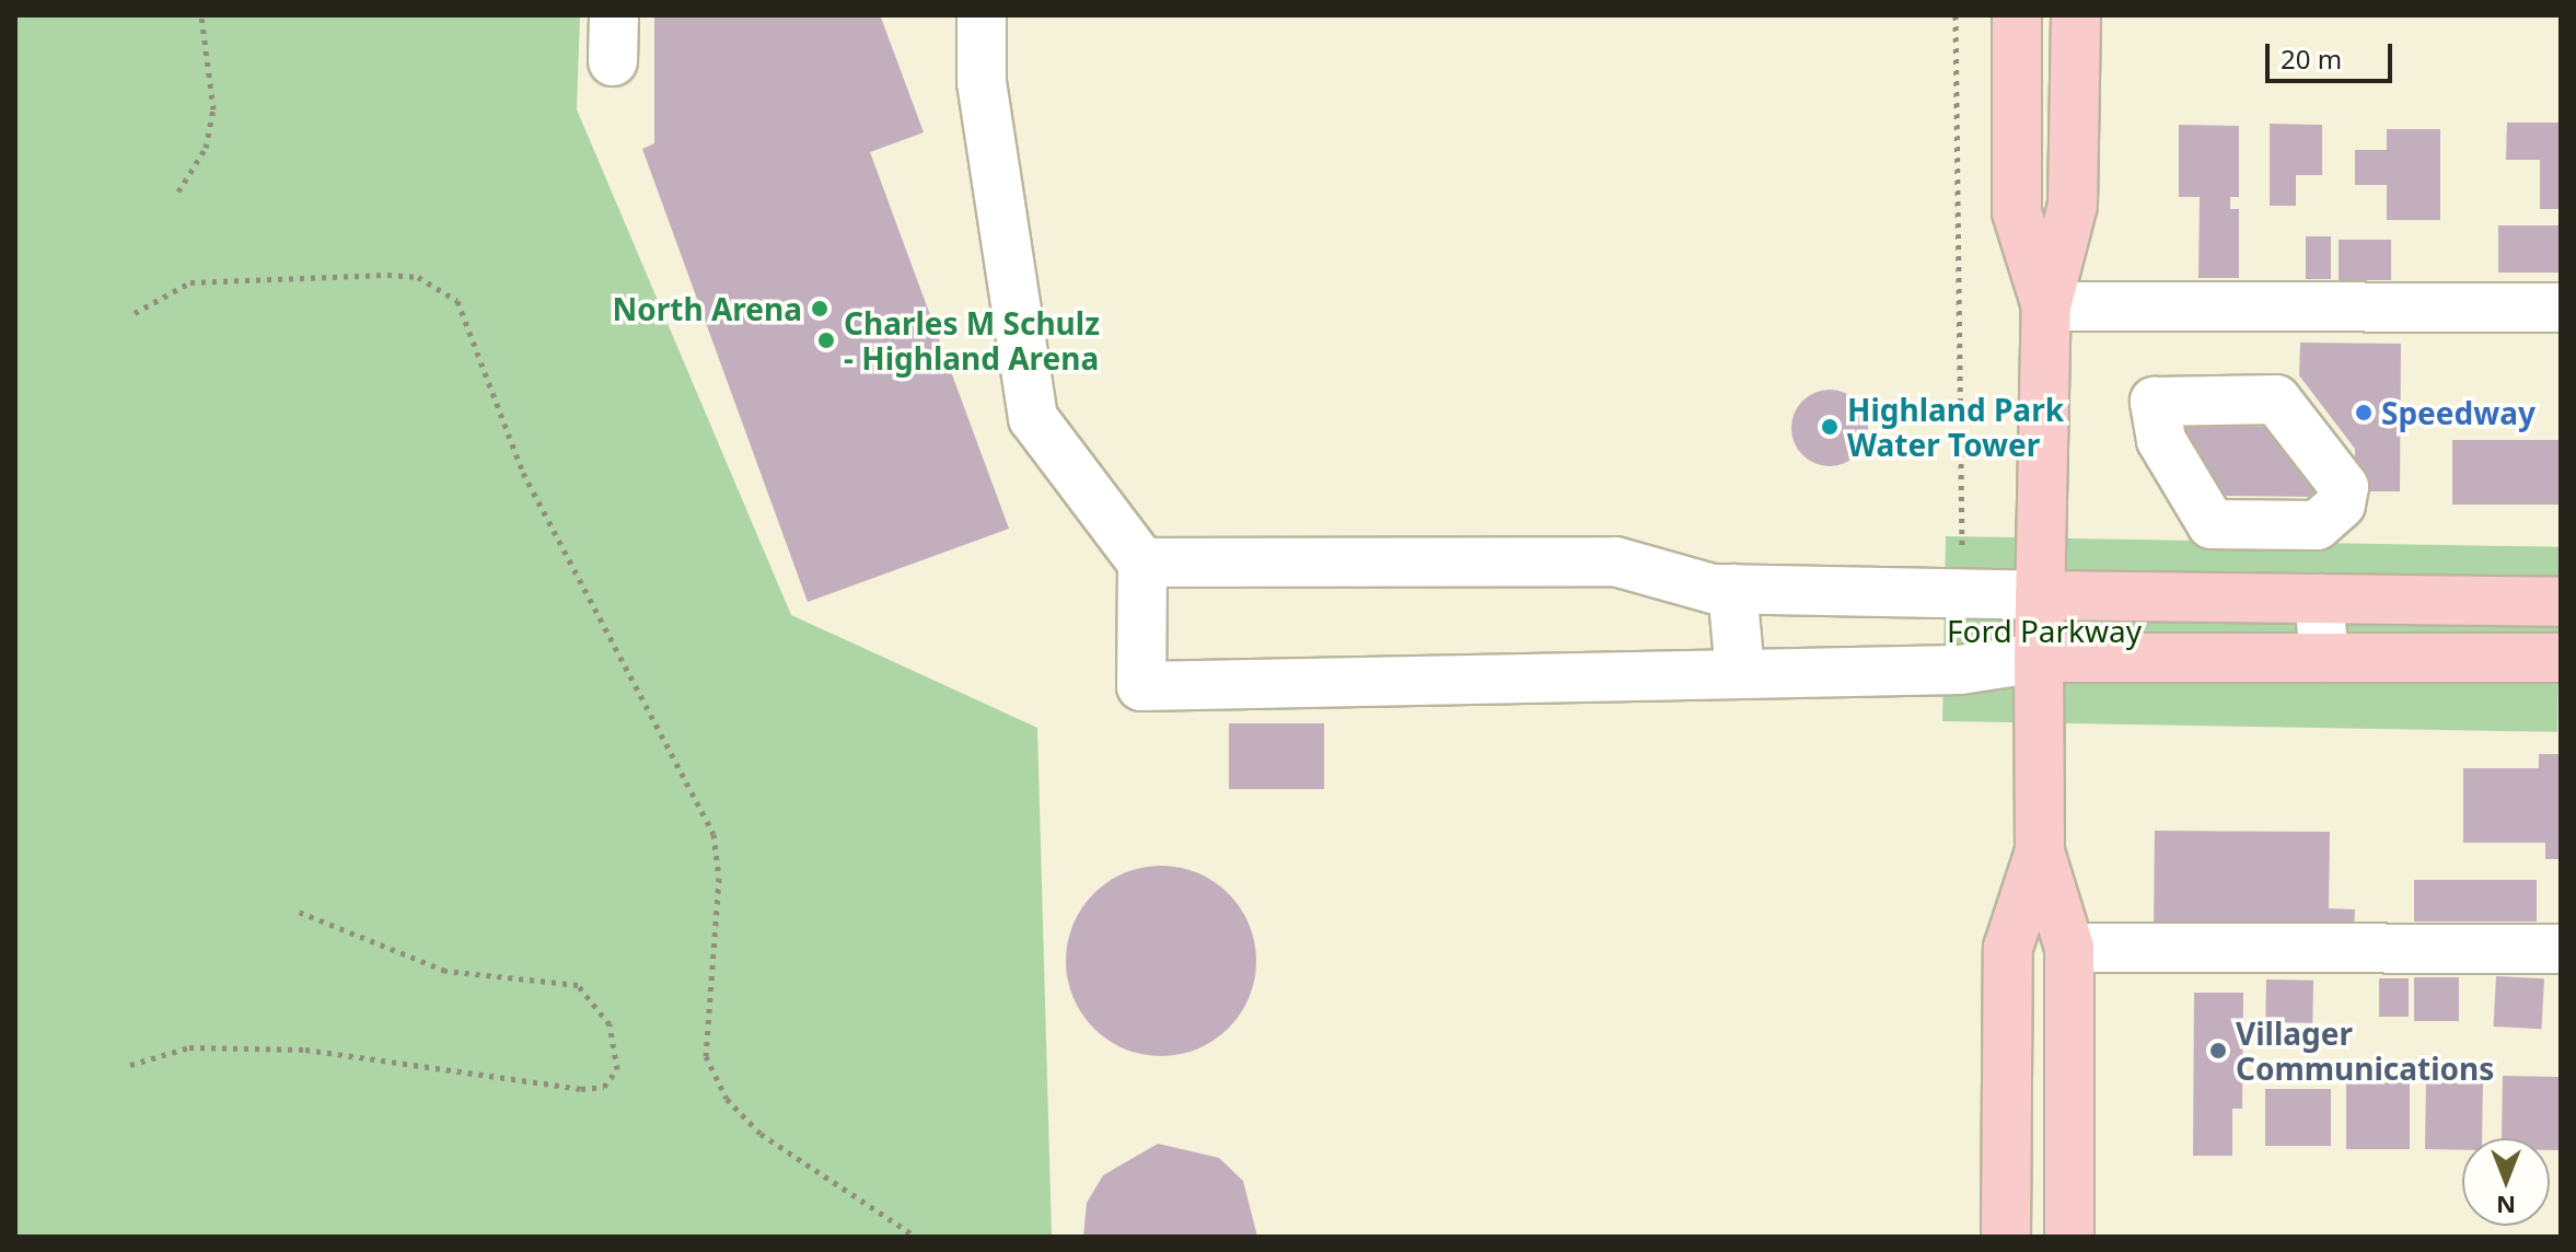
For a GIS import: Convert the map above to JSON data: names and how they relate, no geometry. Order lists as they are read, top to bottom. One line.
{"parks":["Ford Parkway"],"places":["North Arena","Charles M Schulz - Highland Arena","Speedway","Highland Park Water Tower","Villager Communications"],"scale_bar":"20 m","north":"bottom"}
